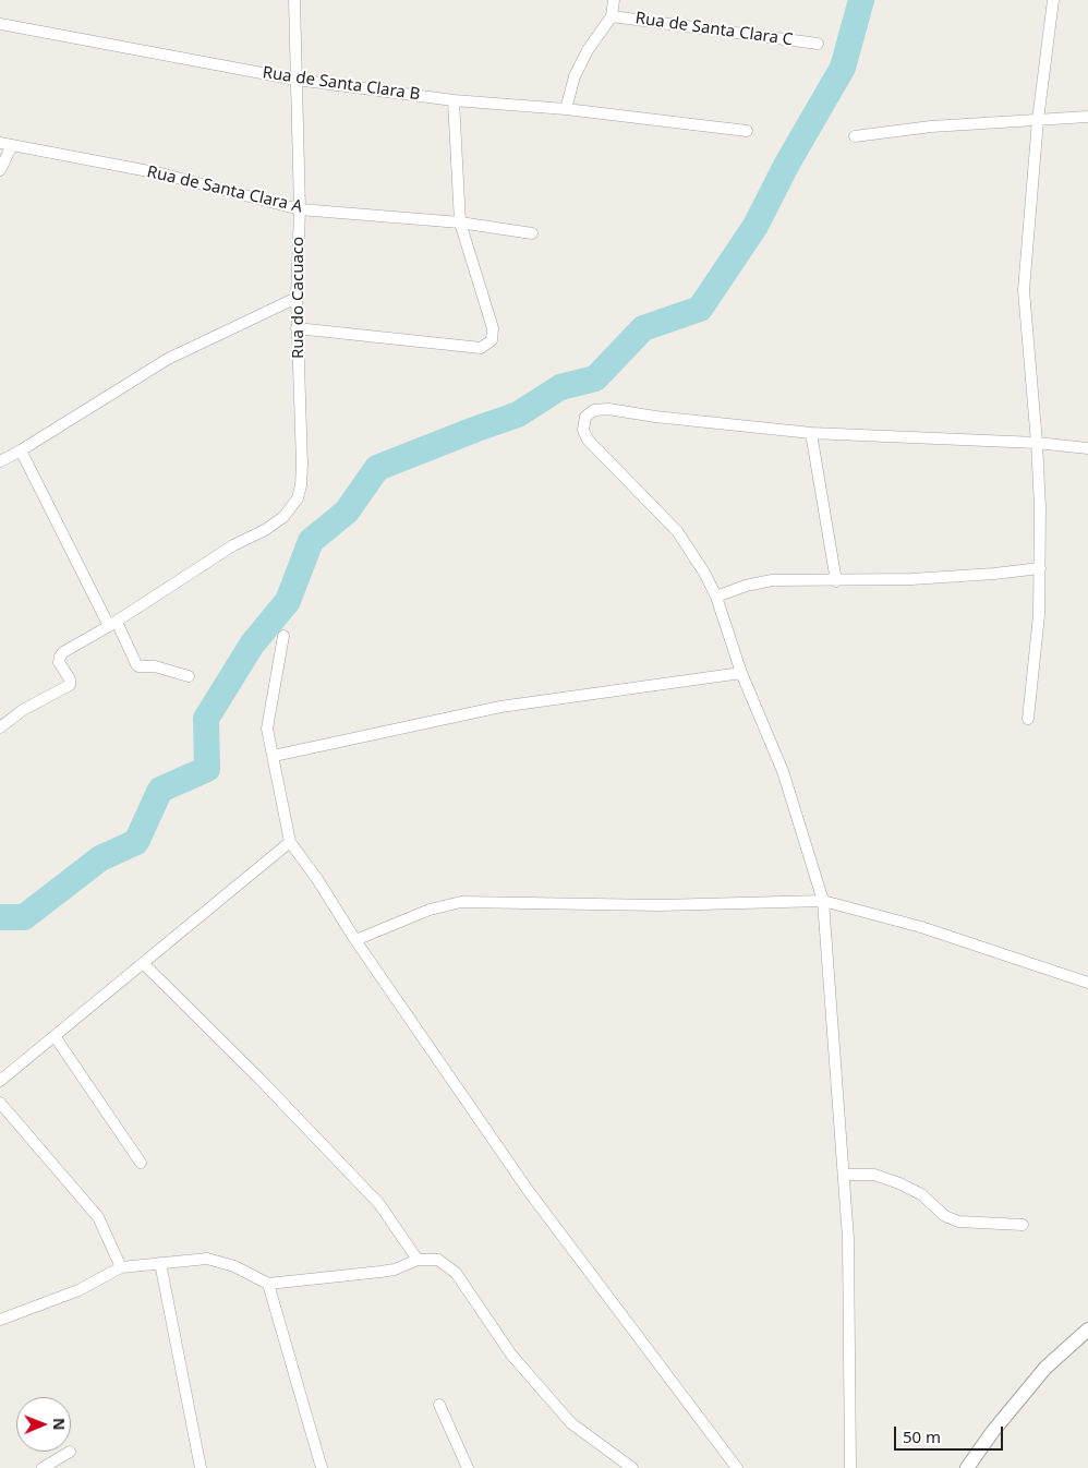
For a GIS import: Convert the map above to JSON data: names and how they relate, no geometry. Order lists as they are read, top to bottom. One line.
{"streets":{"street":["Rua de Santa Clara C","Rua de Santa Clara B","Rua de Santa Clara A","Rua do Cacuaco"]},"crossings":[["Rua de Santa Clara B","Rua do Cacuaco"],["Rua de Santa Clara A","Rua do Cacuaco"]],"scale_bar":"50 m","north":"right"}
